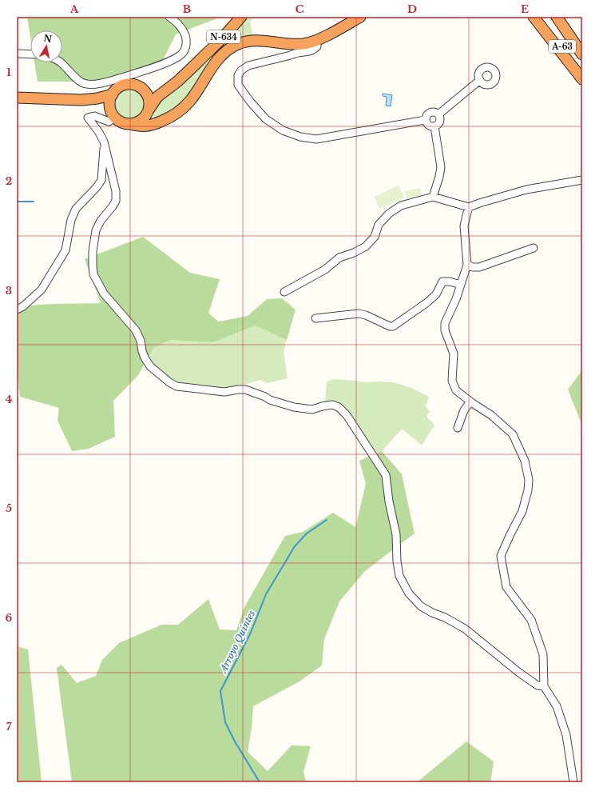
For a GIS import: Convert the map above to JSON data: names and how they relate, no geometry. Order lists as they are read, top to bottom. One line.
{"streets":{"highway":["N-634","A-63"]},"water":["Arroyo Quintes"],"north":"top","grid":{"columns":["A","B","C","D","E"],"rows":["1","2","3","4","5","6","7"]}}
